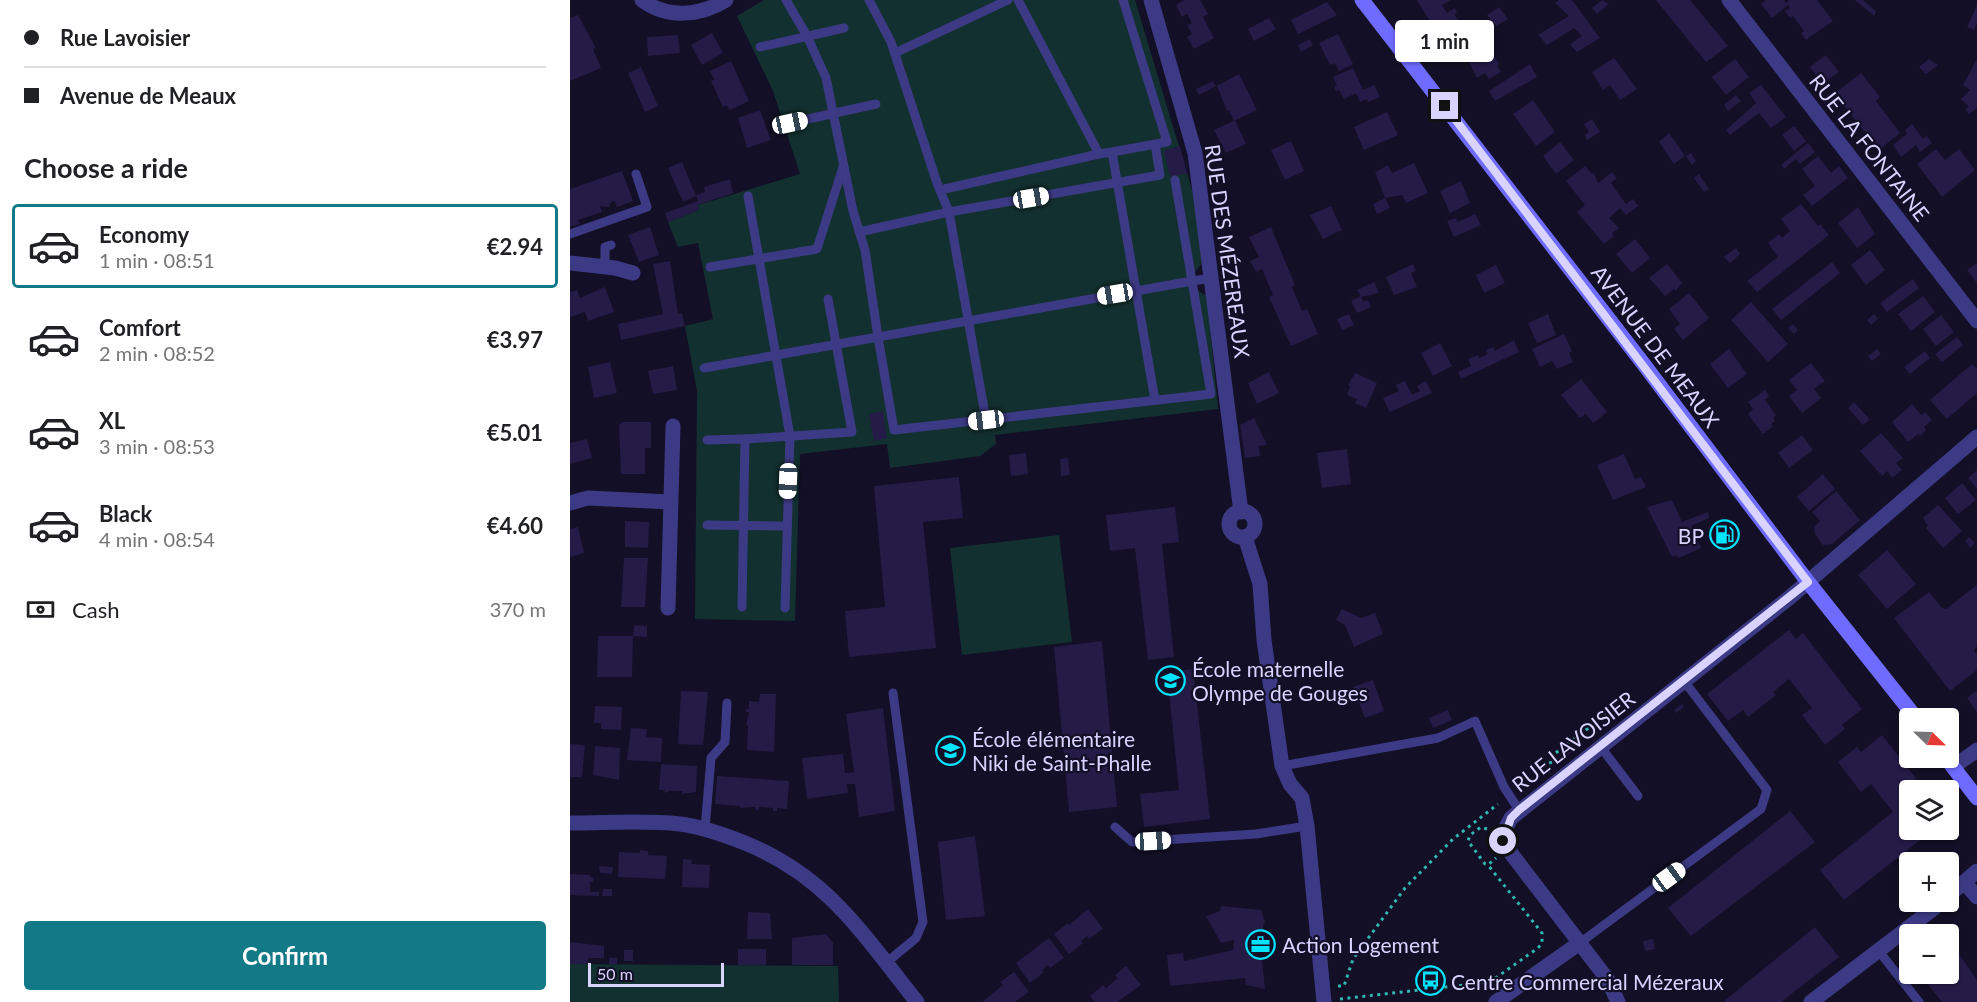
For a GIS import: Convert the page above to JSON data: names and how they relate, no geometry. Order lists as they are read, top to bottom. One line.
{"streets":{"main road":["AVENUE DE MEAUX"],"street":["RUE LA FONTAINE","RUE DES MÉZEREAUX","RUE LAVOISIER"]},"crossings":[["AVENUE DE MEAUX","RUE LAVOISIER"]],"places":{"fuel station":["BP"],"school or university":["École maternelle Olympe de Gouges","École élémentaire Niki de Saint-Phalle"],"office":["Action Logement"],"bus stop":["Centre Commercial Mézeraux"]},"scale_bar":"50 m","north":"bottom right","page":{"banner":["Rue Lavoisier","Avenue de Meaux"],"bubble":"1 min","heading":"Choose a ride","list":[{"name":"Economy","note":"1 min · 08:51","value":"€2.94"},{"name":"Comfort","note":"2 min · 08:52","value":"€3.97"},{"name":"XL","note":"3 min · 08:53","value":"€5.01"},{"name":"Black","note":"4 min · 08:54","value":"€4.60"}],"pay":["Cash","370 m"],"map_buttons":["+","−"],"buttons":"Confirm","scale":"50 m"}}
